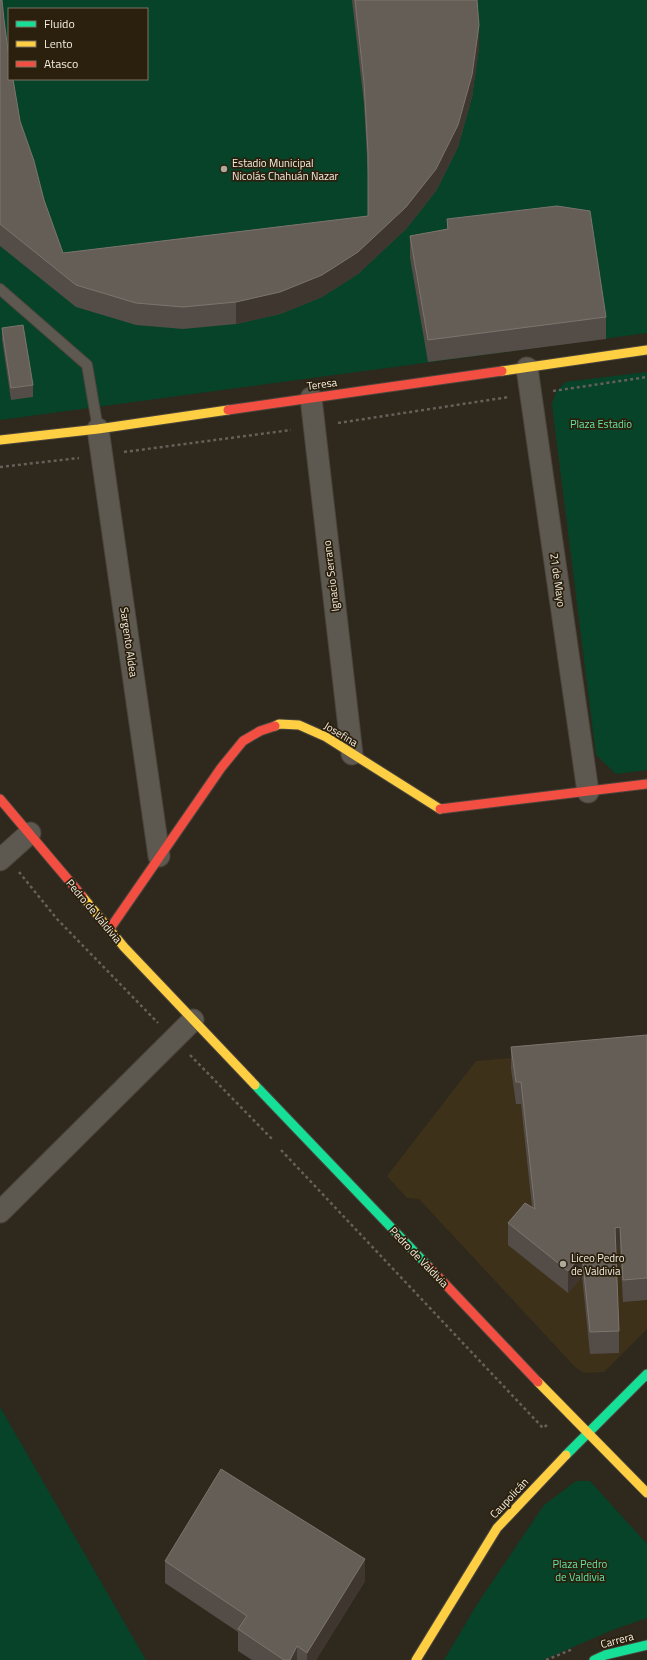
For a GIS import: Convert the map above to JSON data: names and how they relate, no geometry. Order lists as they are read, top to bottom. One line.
{"streets":{"street":["Teresa","Ignacio Serrano","21 de Mayo","Sargento Aldea","Josefina","Pedro de Valdivia","Caupolicán","Carrera"]},"crossings":[["Teresa","Ignacio Serrano"],["Teresa","21 de Mayo"],["Teresa","Sargento Aldea"],["Ignacio Serrano","Josefina"],["21 de Mayo","Josefina"],["Sargento Aldea","Josefina"],["Josefina","Pedro de Valdivia"],["Pedro de Valdivia","Caupolicán"]],"parks":["Plaza Estadio","Plaza Pedro de Valdivia"],"places":["Estadio Municipal Nicolás Chahuán Nazar","Liceo Pedro de Valdivia"],"legend":["Fluido","Lento","Atasco"]}
